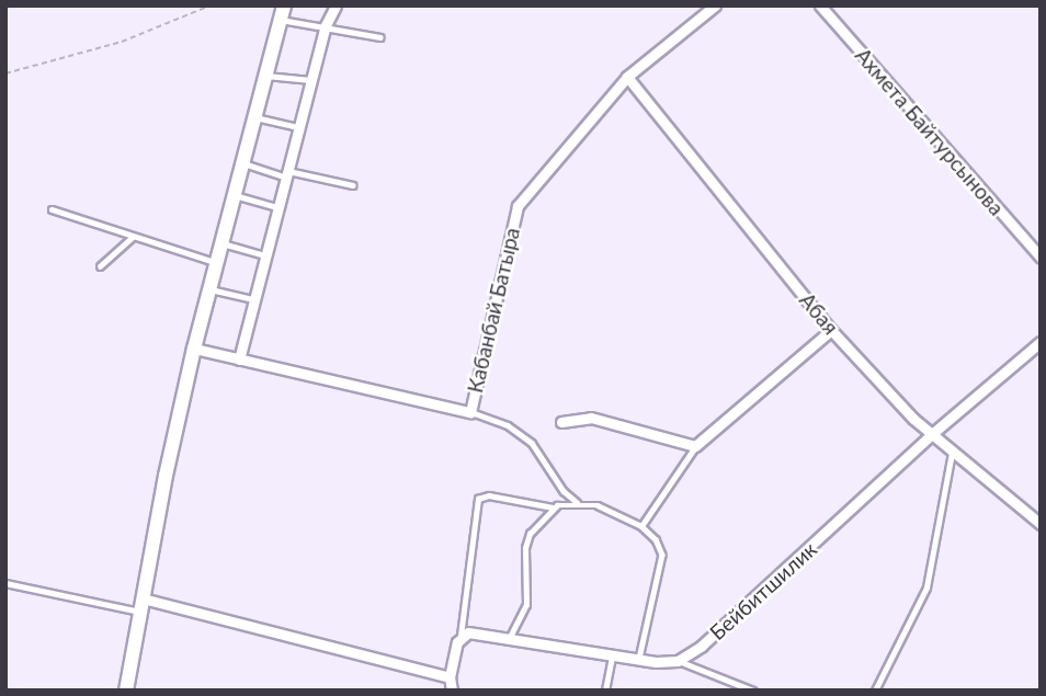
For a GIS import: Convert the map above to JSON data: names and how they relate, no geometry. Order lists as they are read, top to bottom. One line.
{"streets":{"street":["Ахмета Байтурсынова","Кабанбай Батыра","Абая","Бейбитшилик"]},"crossings":[["Кабанбай Батыра","Абая"],["Абая","Бейбитшилик"]]}
